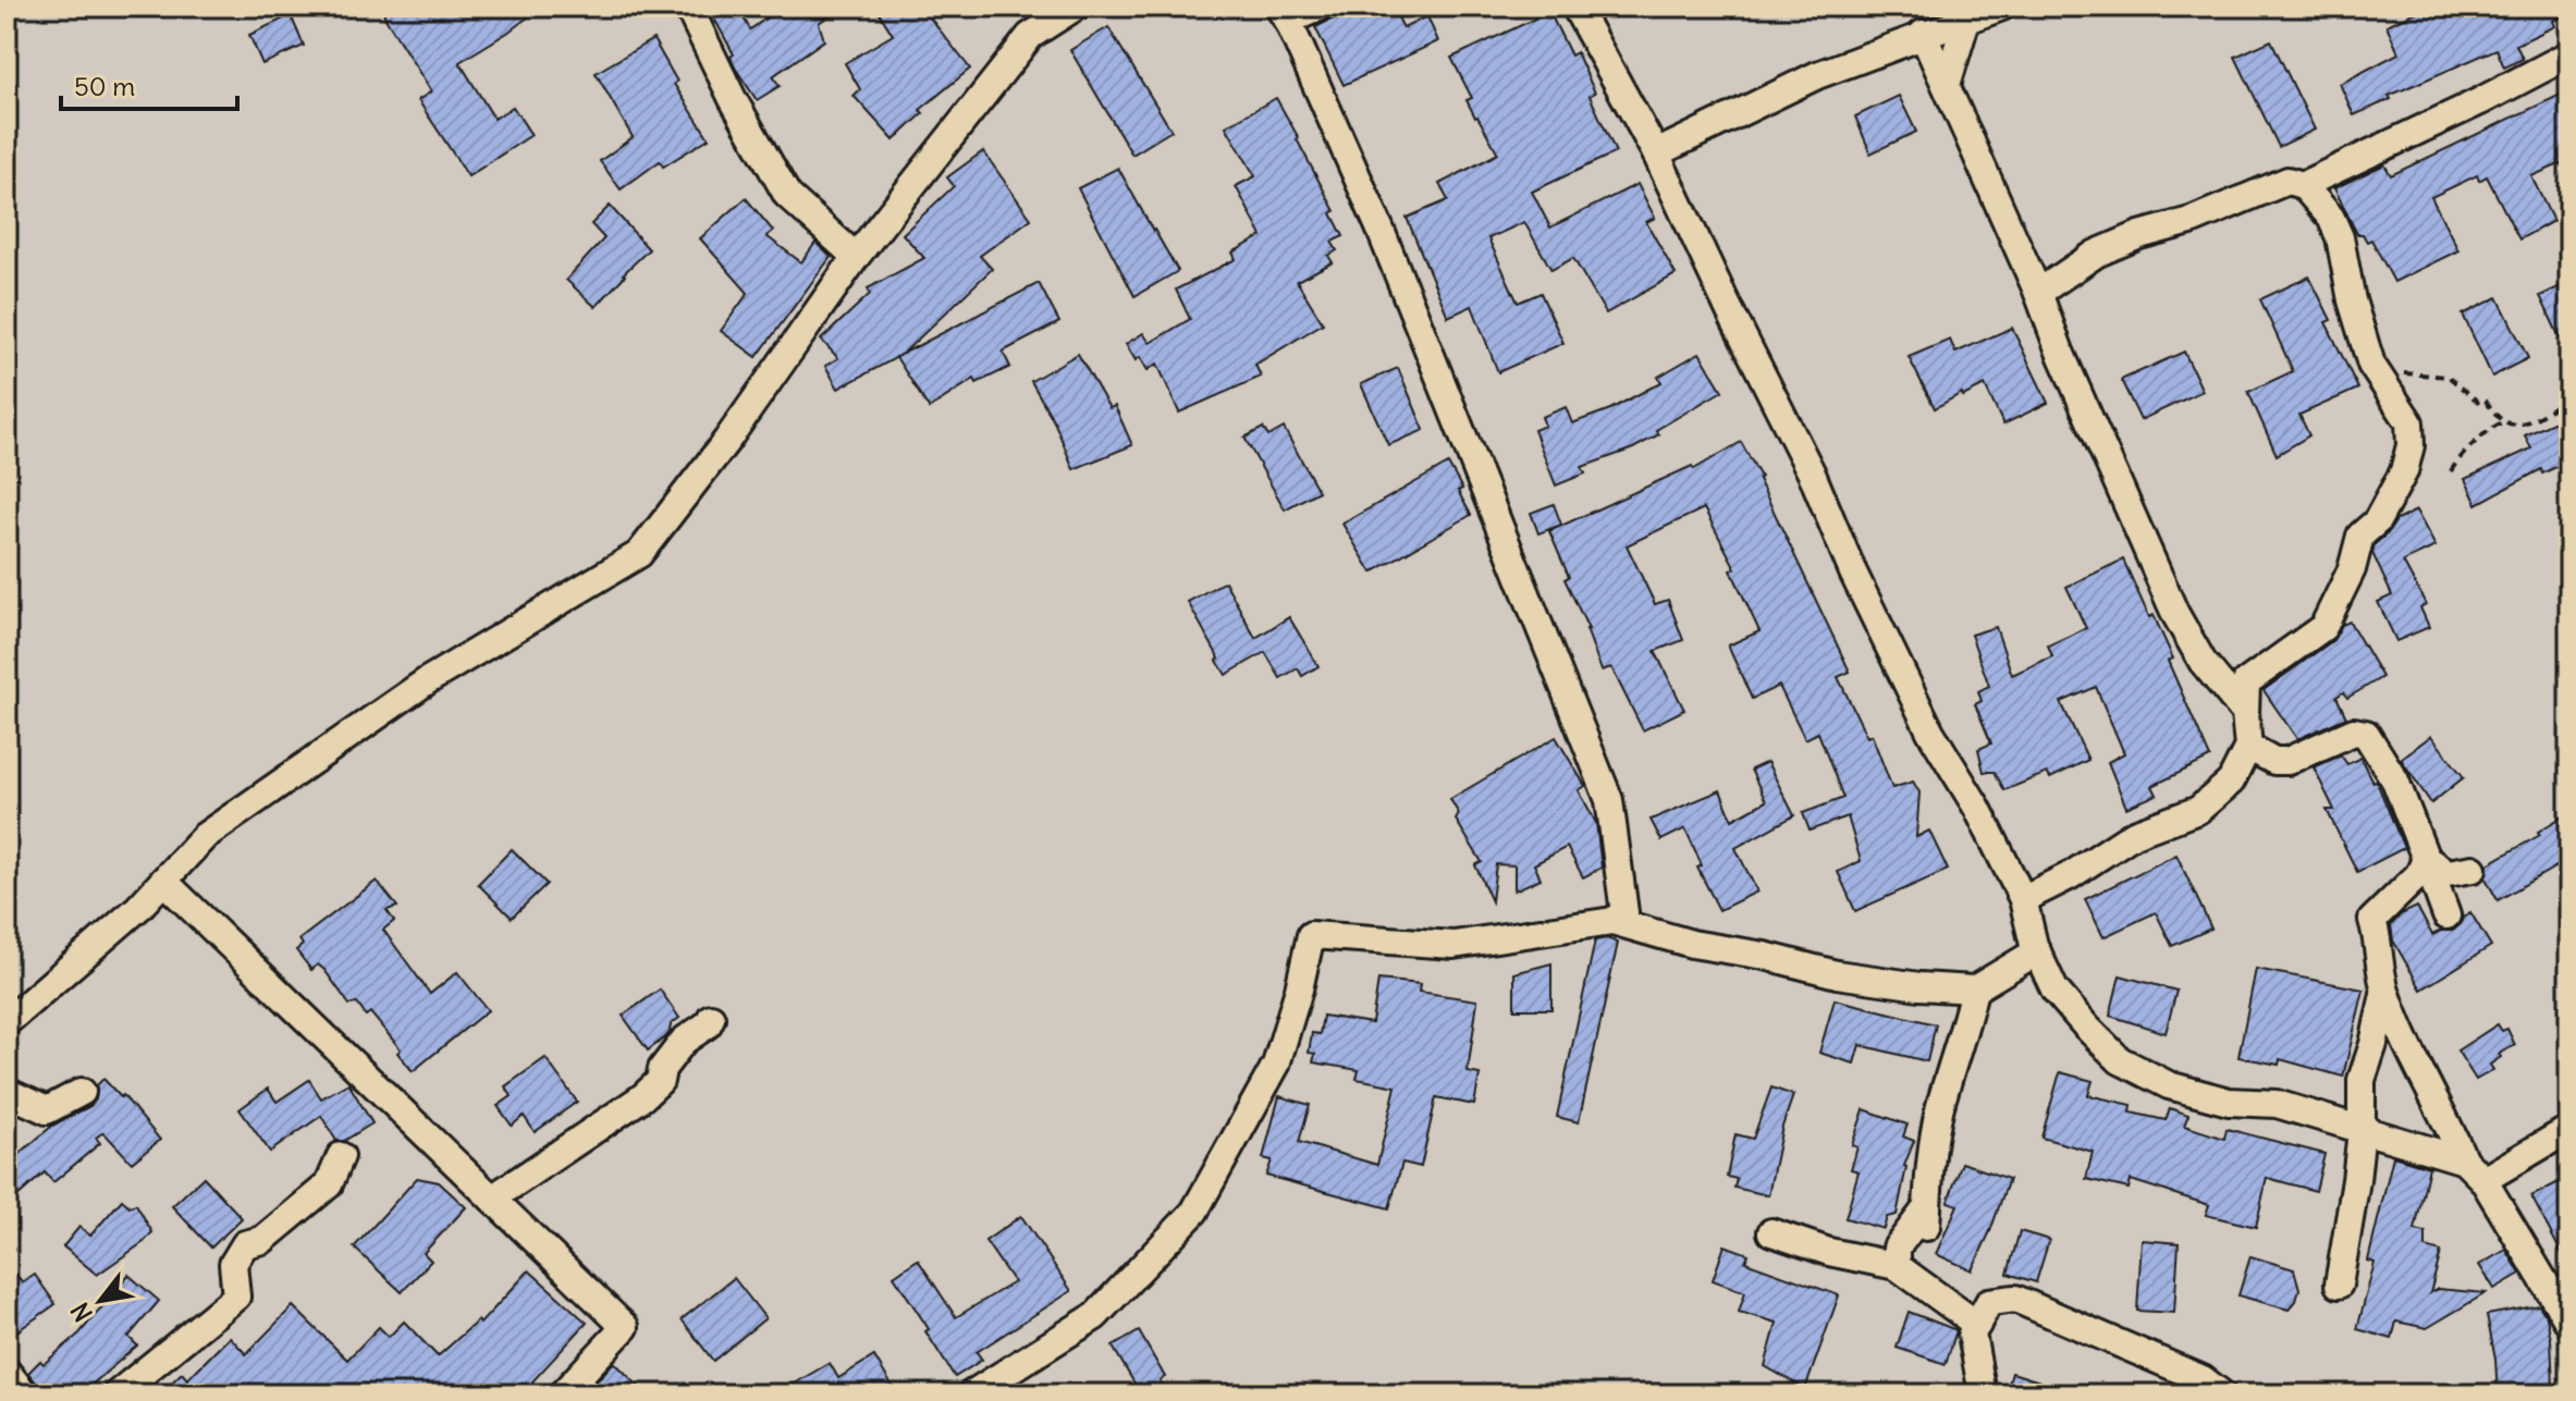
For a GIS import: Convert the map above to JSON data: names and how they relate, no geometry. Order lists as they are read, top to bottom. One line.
{"scale_bar":"50 m","north":"bottom left"}
